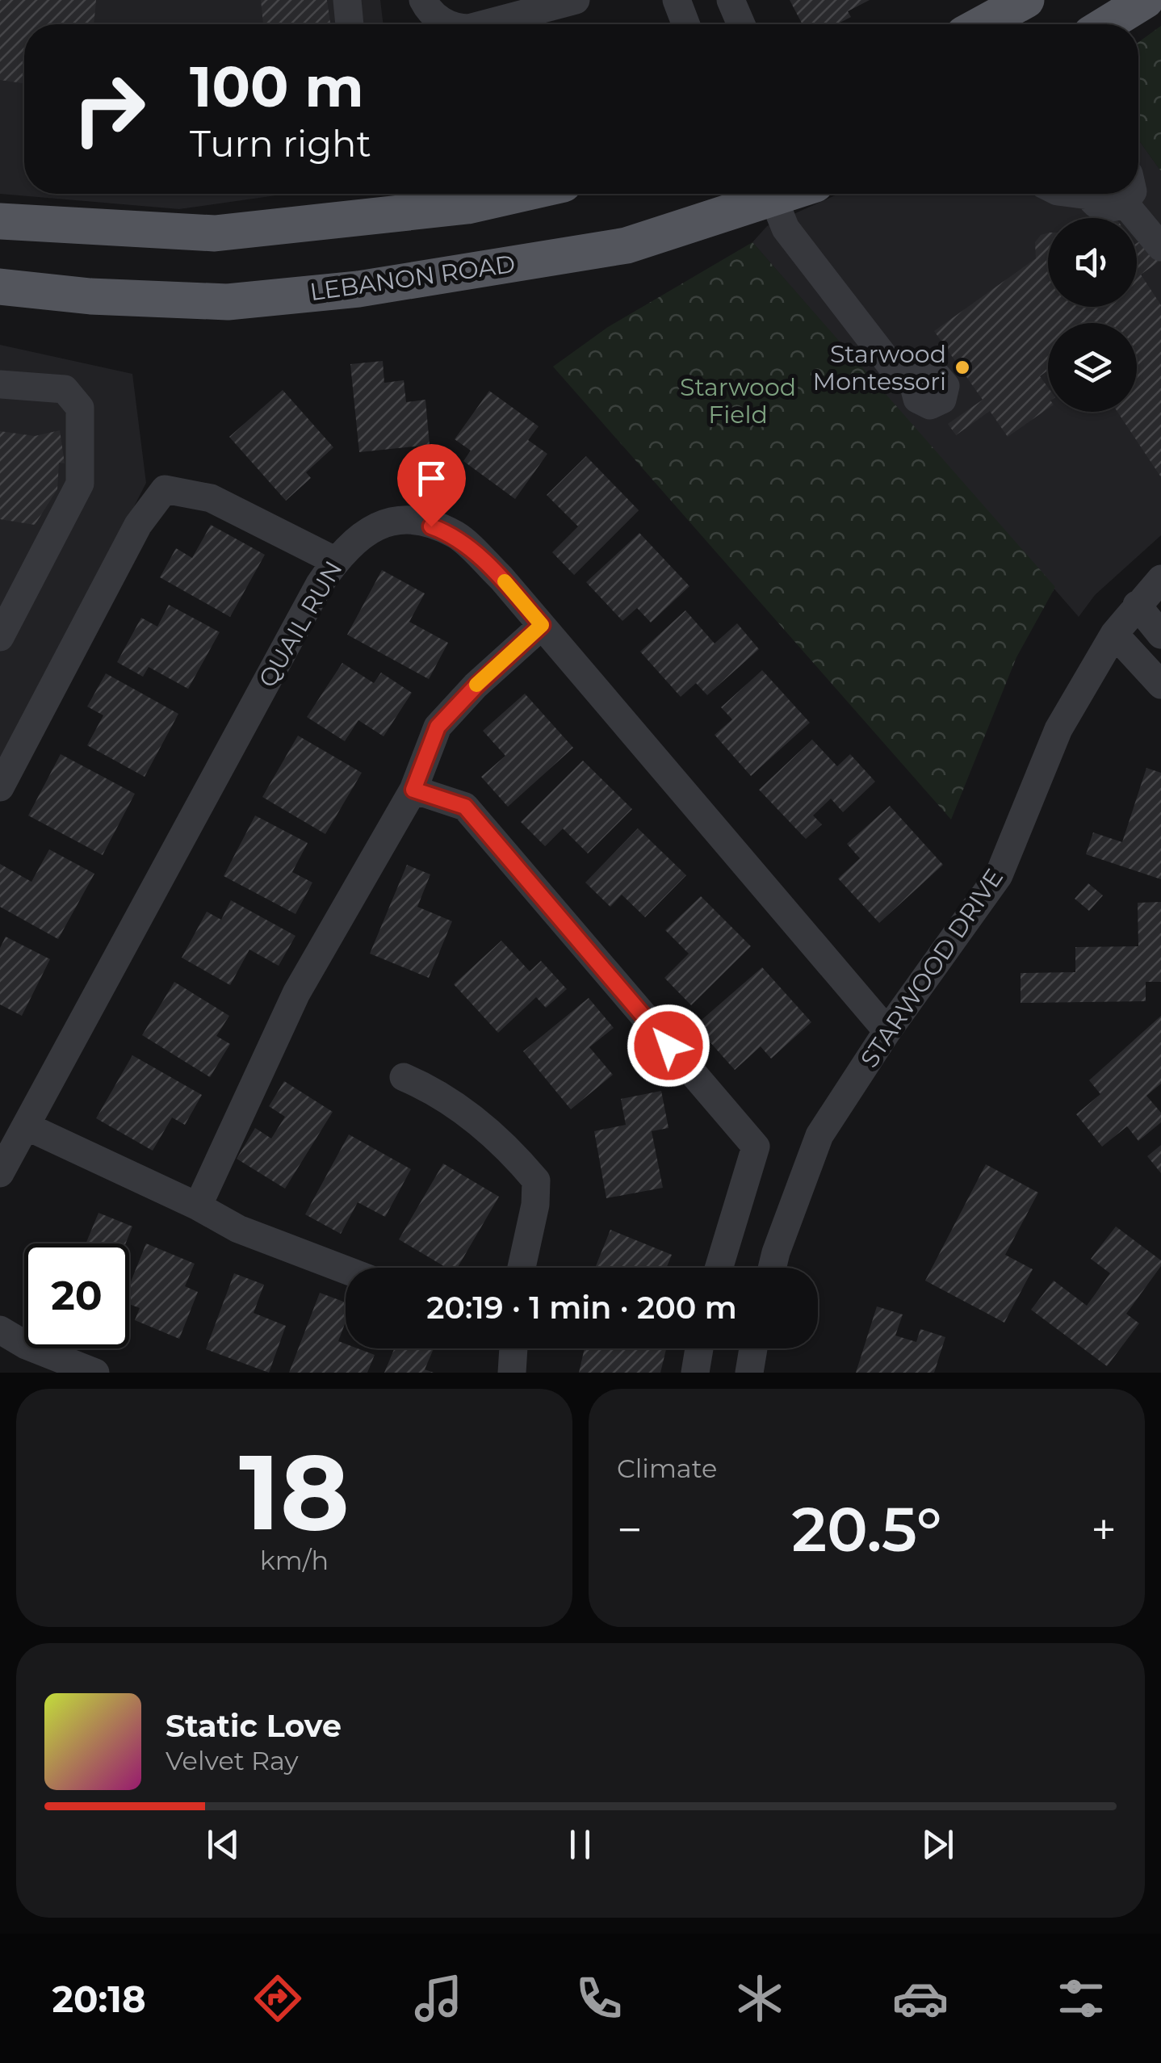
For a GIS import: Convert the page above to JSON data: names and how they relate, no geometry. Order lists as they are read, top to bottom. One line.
{"streets":{"main road":["LEBANON ROAD"],"street":["QUAIL RUN","STARWOOD DRIVE"]},"crossings":[["QUAIL RUN","STARWOOD DRIVE"]],"parks":["Starwood Field"],"places":["Starwood Montessori"],"page":{"turn":["100 m","Turn right"],"limit":"20","trip":"20:19 · 1 min · 200 m","tile":[["18","km/h"],"Climate"],"heat":["−","20.5°","+"],"song":["Static Love","Velvet Ray"],"tabs":"20:18"}}
